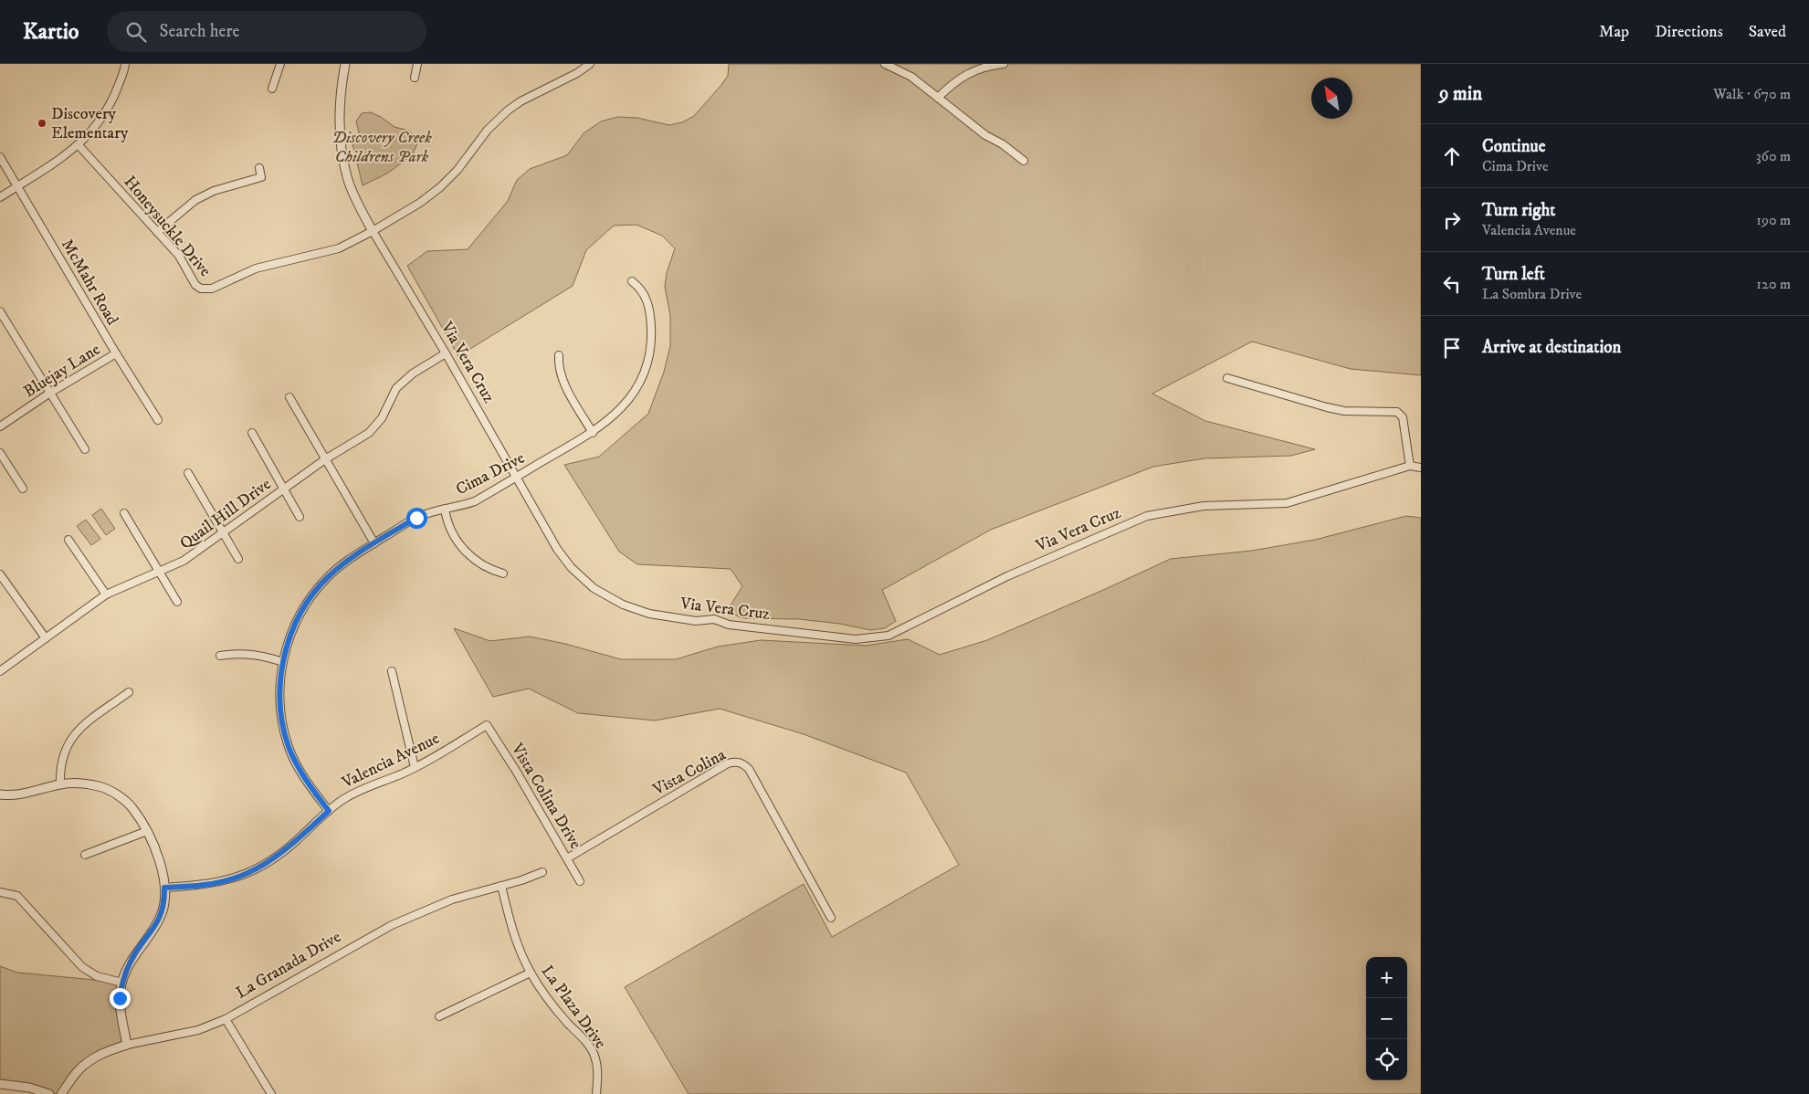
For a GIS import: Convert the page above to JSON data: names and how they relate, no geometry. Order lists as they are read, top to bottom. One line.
{"streets":{"street":["Honeysuckle Drive","McMahr Road","Via Vera Cruz","Bluejay Lane","Cima Drive","Quail Hill Drive","Valencia Avenue","Vista Colina","Vista Colina Drive","La Granada Drive","La Plaza Drive"]},"crossings":[["Honeysuckle Drive","Via Vera Cruz"],["McMahr Road","Bluejay Lane"],["Via Vera Cruz","Cima Drive"],["Via Vera Cruz","Quail Hill Drive"],["Cima Drive","Valencia Avenue"],["Valencia Avenue","Vista Colina Drive"],["Vista Colina","Vista Colina Drive"],["La Granada Drive","La Plaza Drive"]],"parks":["Discovery Creek Childrens Park"],"places":["Discovery Elementary"],"north":"top left","page":{"header":"Kartio","search":"Search here","nav":["Map","Directions","Saved"],"heading":["9 min","Walk · 670 m"],"list":[["Continue","Cima Drive","360 m"],["Turn right","Valencia Avenue","190 m"],["Turn left","La Sombra Drive","120 m"],"Arrive at destination"],"map_buttons":["+","−"]}}
